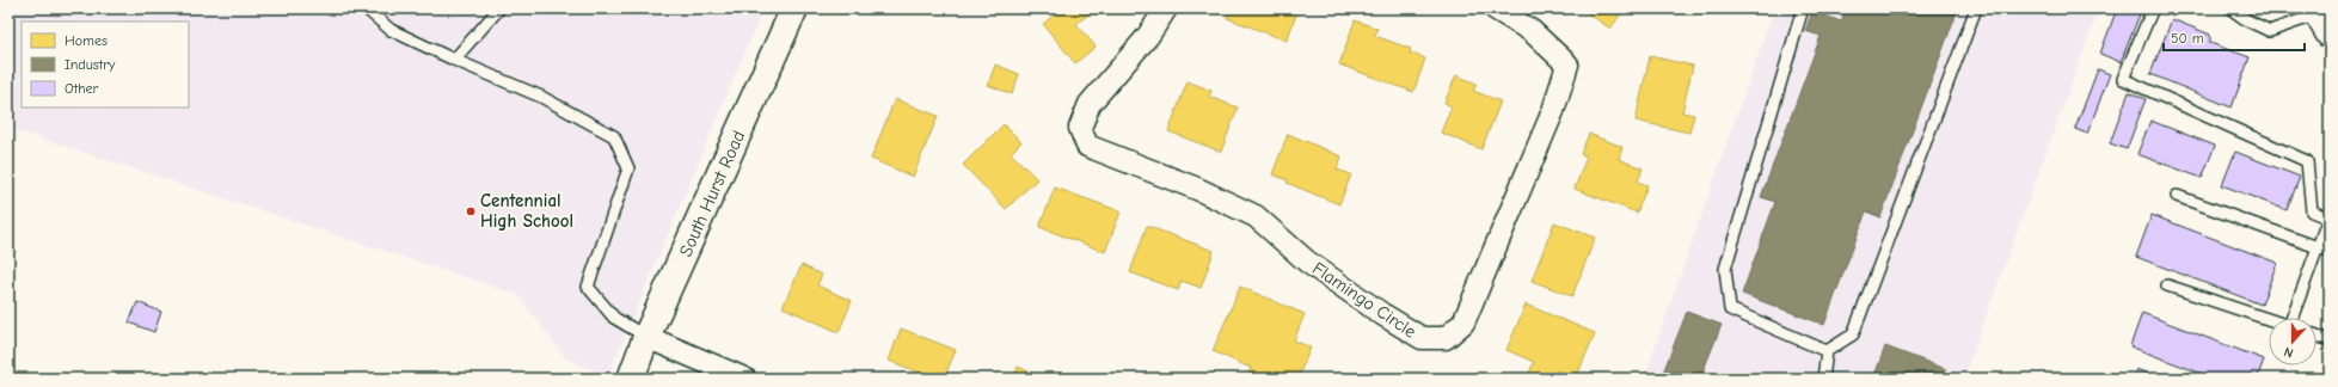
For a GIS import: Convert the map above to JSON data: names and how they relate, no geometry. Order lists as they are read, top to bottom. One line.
{"streets":{"street":["South Hurst Road","Flamingo Circle"]},"places":["Centennial High School"],"legend":["Homes","Industry","Other"],"scale_bar":"50 m","north":"bottom"}
